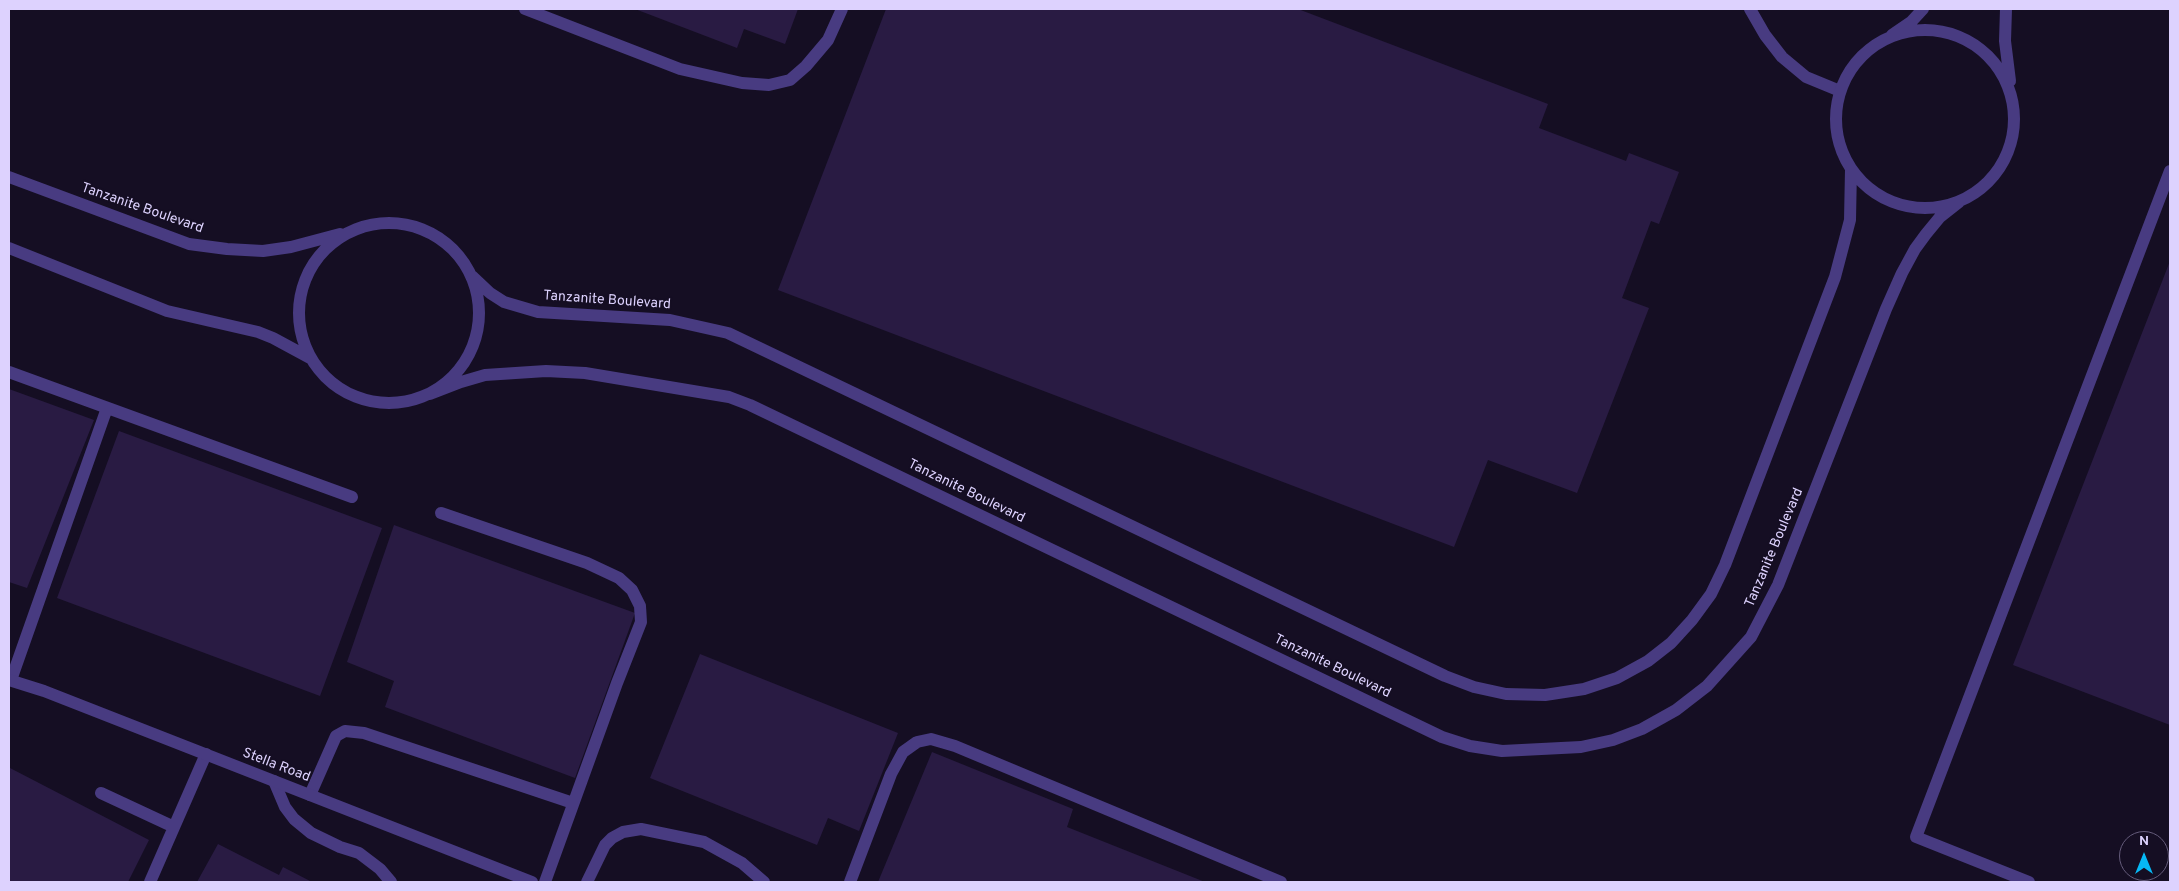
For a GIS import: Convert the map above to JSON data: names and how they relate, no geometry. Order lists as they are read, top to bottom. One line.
{"streets":{"street":["Tanzanite Boulevard","Stella Road"]},"north":"top"}
